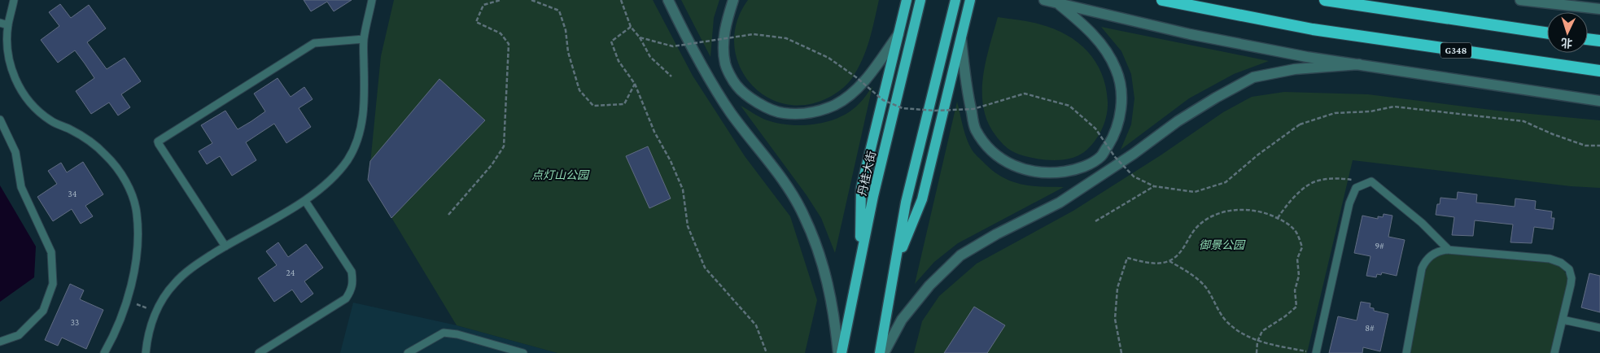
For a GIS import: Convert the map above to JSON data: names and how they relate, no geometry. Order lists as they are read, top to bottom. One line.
{"streets":{"highway":["G348"],"main road":["丹桂大街"]},"parks":["点灯山公园","御景公园"],"house_numbers":["34","9#","24","33","8#"],"north":"bottom"}
